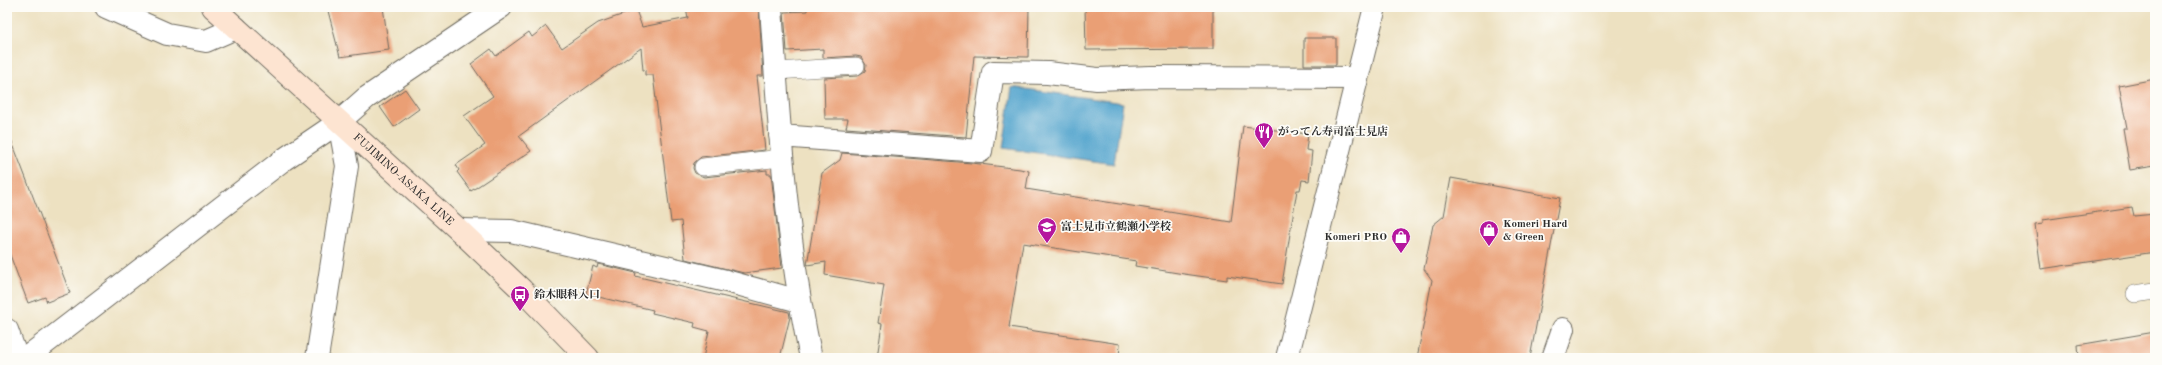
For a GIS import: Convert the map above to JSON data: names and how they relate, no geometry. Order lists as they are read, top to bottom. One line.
{"streets":{"main road":["FUJIMINO-ASAKA LINE"]},"places":{"restaurant":["がってん寿司富士見店"],"school or university":["富士見市立鶴瀬小学校"],"shop":["Komeri Hard & Green","Komeri PRO"],"bus stop":["鈴木眼科入口"]}}
